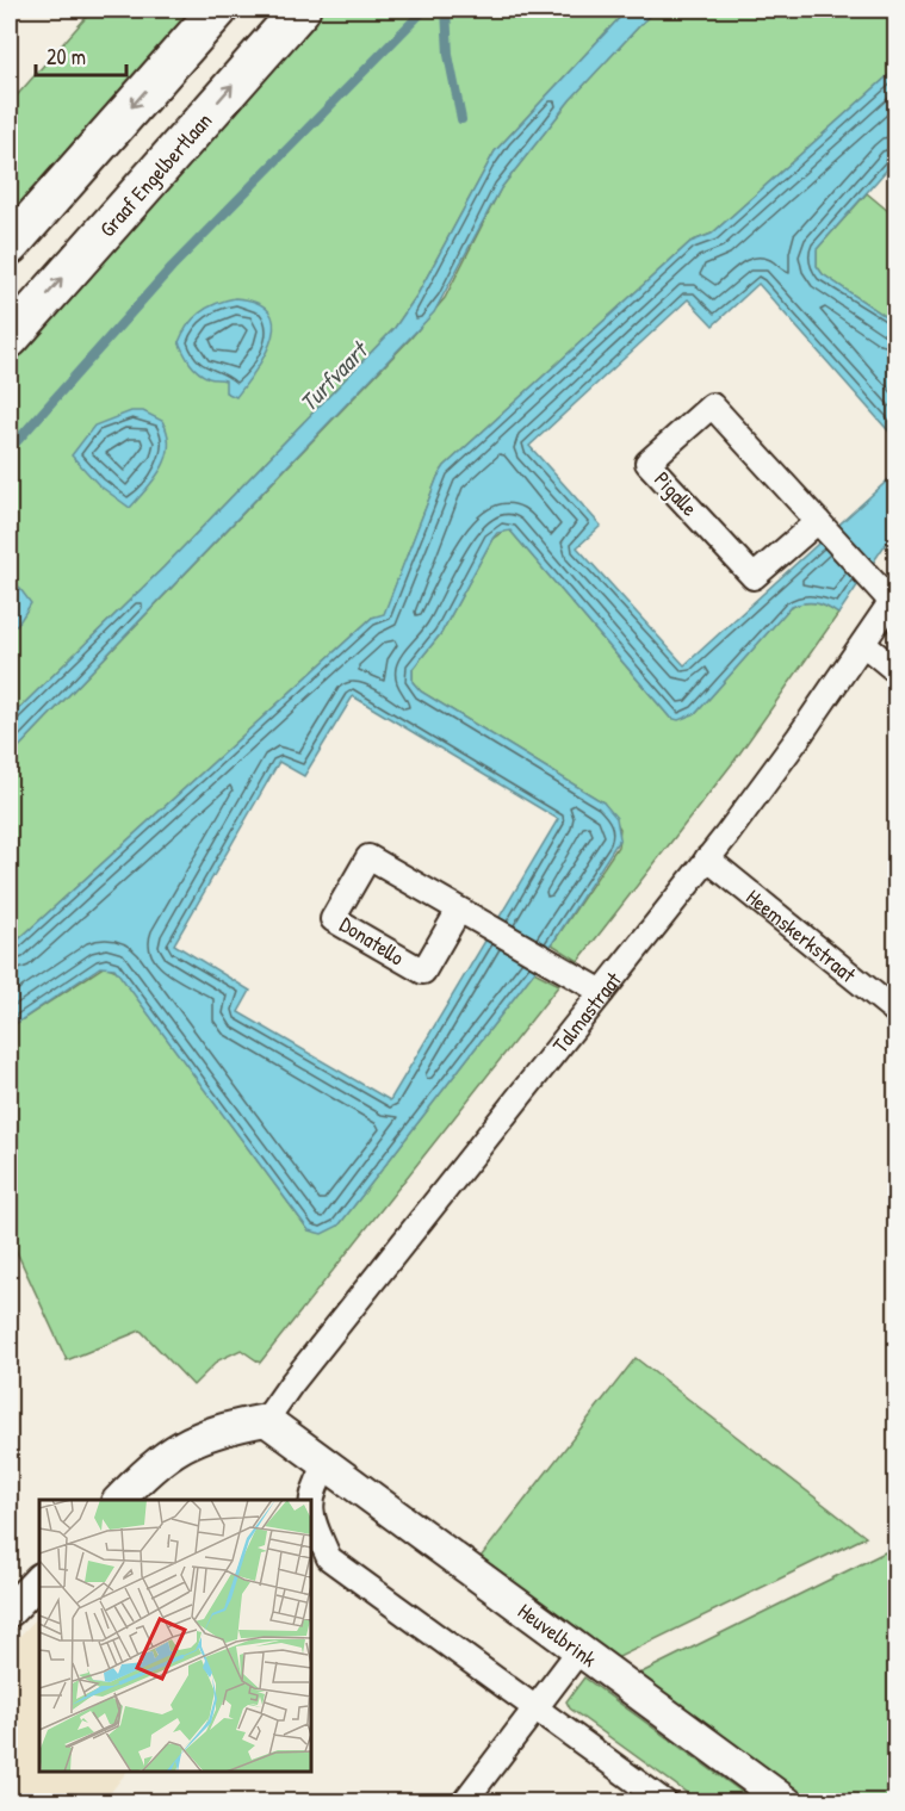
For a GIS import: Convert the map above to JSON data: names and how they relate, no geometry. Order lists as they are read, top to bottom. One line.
{"streets":{"main road":["Graaf Engelbertlaan"],"street":["Pigalle","Heemskerkstraat","Donatello","Talmastraat","Heuvelbrink"]},"crossings":[["Pigalle","Talmastraat"],["Heemskerkstraat","Talmastraat"],["Donatello","Talmastraat"],["Talmastraat","Heuvelbrink"]],"water":["Turfvaart"],"scale_bar":"20 m"}
